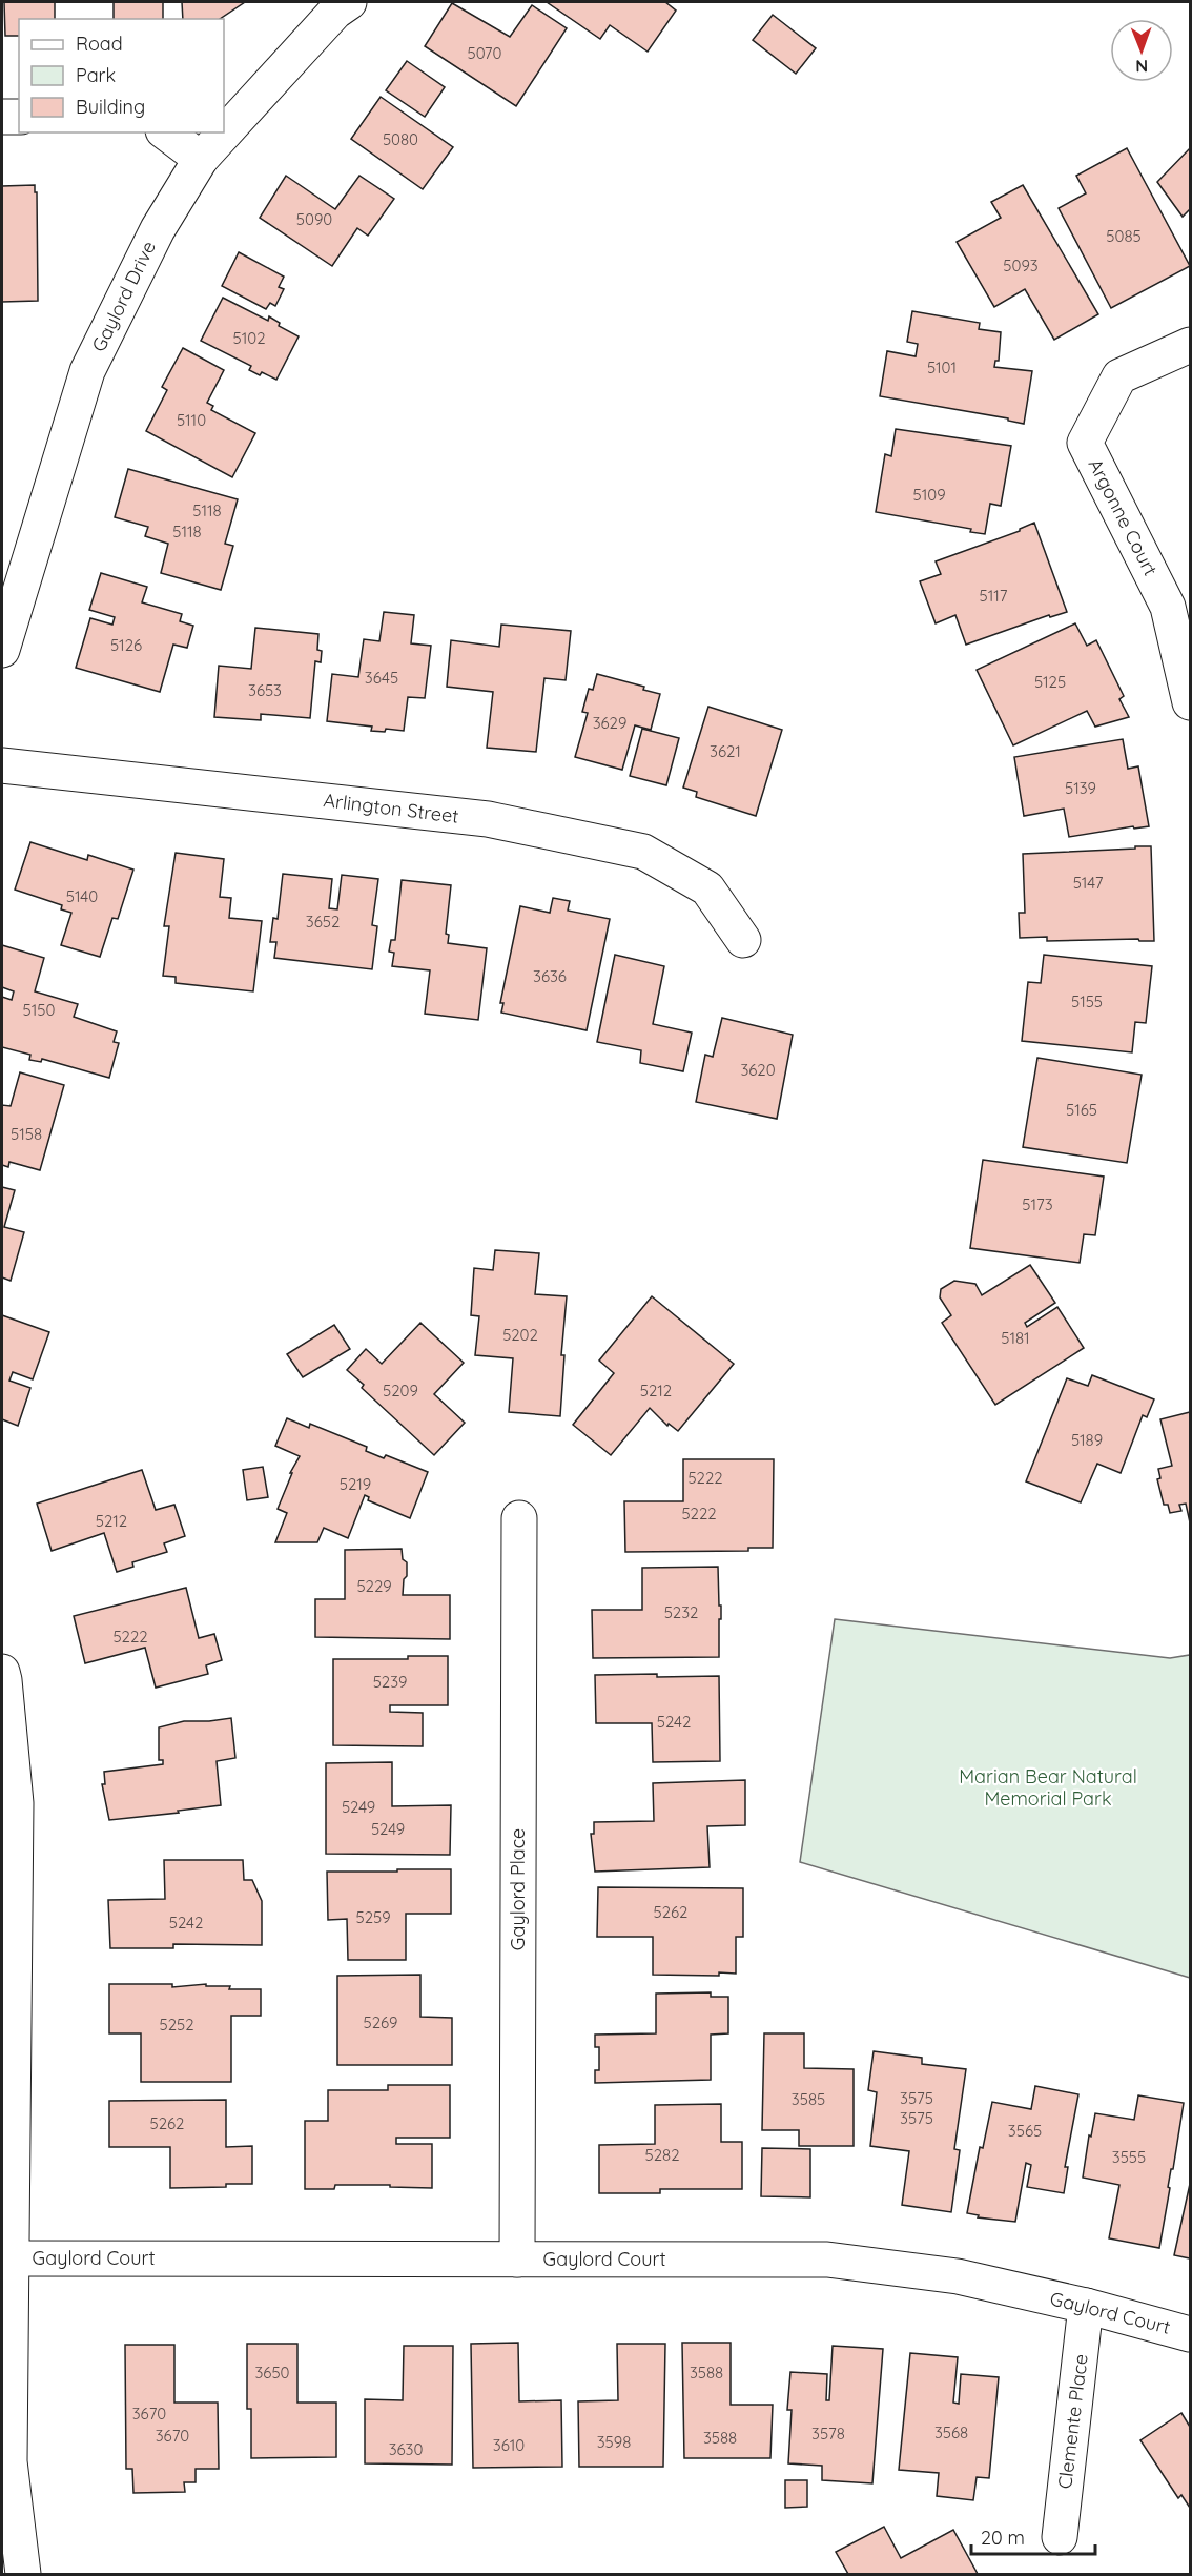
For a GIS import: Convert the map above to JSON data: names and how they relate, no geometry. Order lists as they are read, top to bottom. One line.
{"streets":{"street":["Gaylord Drive","Argonne Court","Arlington Street","Gaylord Place","Gaylord Court","Clemente Place"]},"crossings":[["Gaylord Place","Gaylord Court"],["Gaylord Court","Clemente Place"]],"parks":["Marian Bear Natural Memorial Park"],"house_numbers":["5070","5080","5090","5085","5093","5102","5101","5110","5109","5118","5118","5117","5126","3645","5125","3653","3629","3621","5139","5147","5140","3652","3636","5155","5150","3620","5165","5158","5173","5202","5181","5209","5212","5189","5222","5219","5222","5212","5229","5232","5222","5239","5242","5249","5249","5262","5259","5242","5269","5252","3575","3585","3575","5262","3565","5282","3555","3650","3588","3670","3568","3578","3670","3588","3598","3610","3630"],"legend":["Road","Park","Building"],"scale_bar":"20 m","north":"bottom"}
